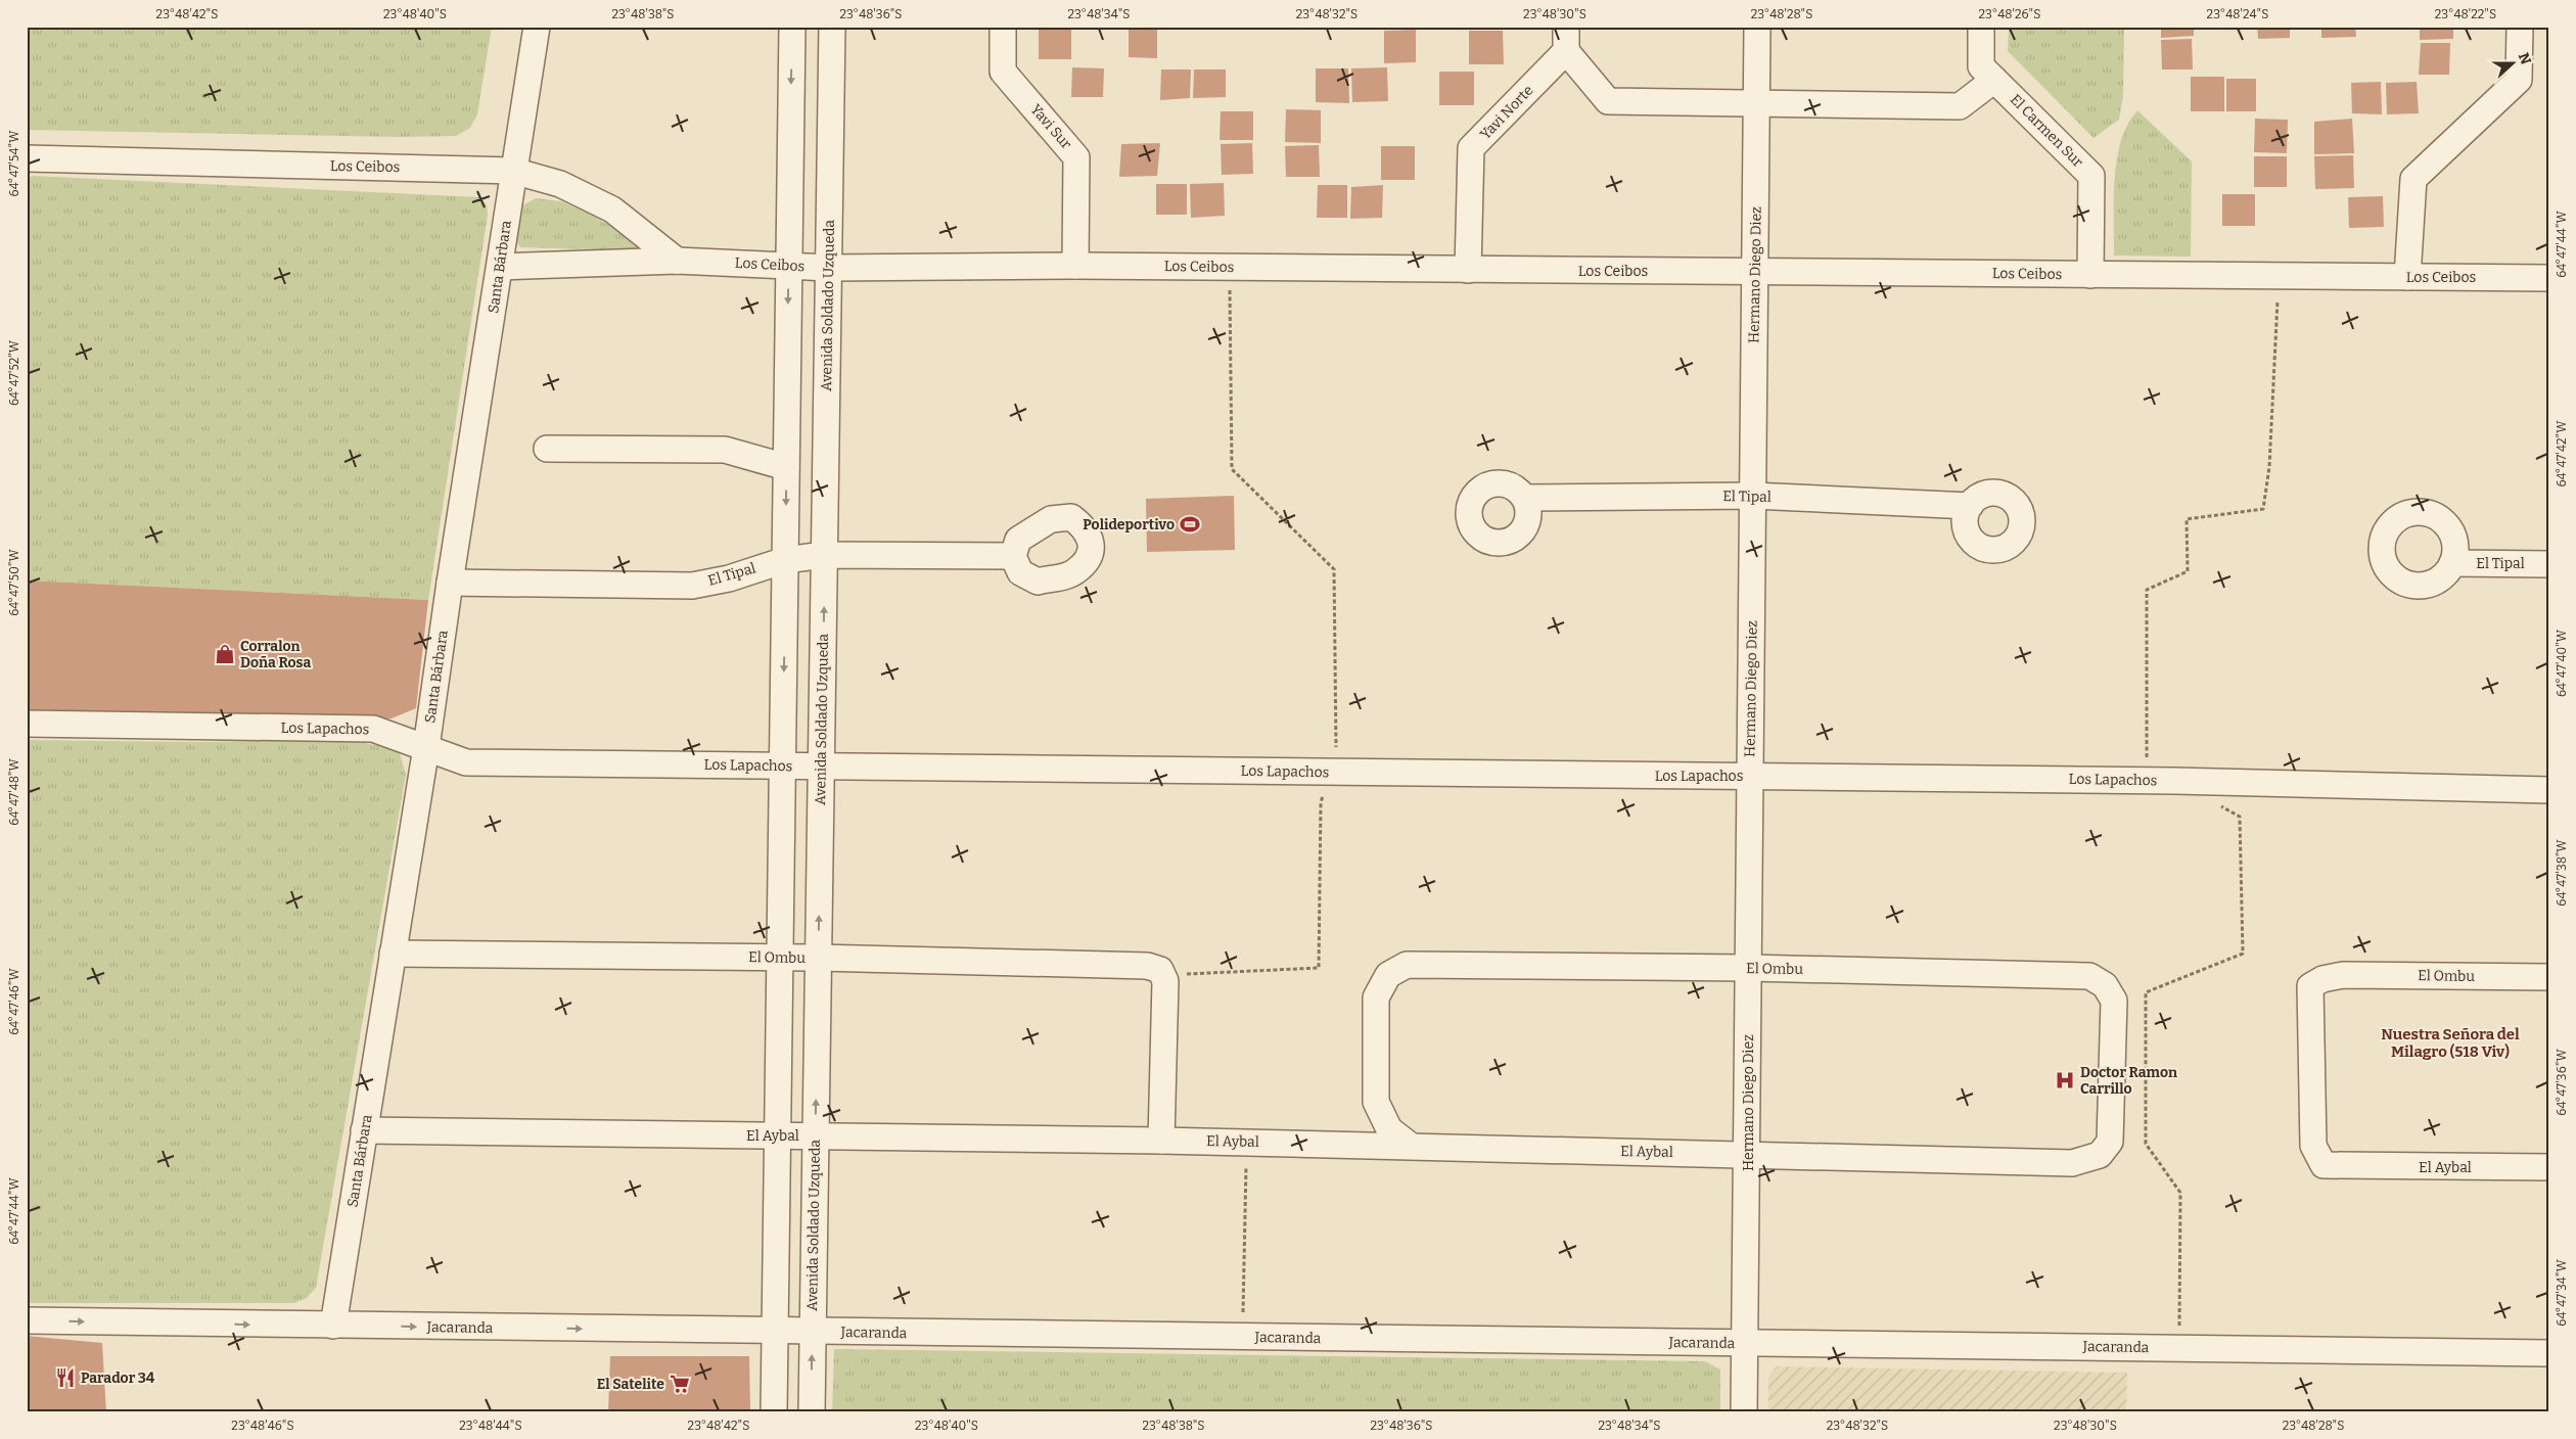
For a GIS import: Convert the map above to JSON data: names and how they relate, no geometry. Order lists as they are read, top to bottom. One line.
{"streets":{"street":["Yavi Norte","Yavi Sur","El Carmen Sur","Los Ceibos","Santa Bárbara","Hermano Diego Diez","Avenida Soldado Uzqueda","El Tipal","Los Lapachos","El Ombu","El Aybal","Jacaranda"]},"crossings":[["Yavi Norte","Los Ceibos"],["Yavi Sur","Los Ceibos"],["El Carmen Sur","Los Ceibos"],["Los Ceibos","Santa Bárbara"],["Los Ceibos","Hermano Diego Diez"],["Los Ceibos","Avenida Soldado Uzqueda"],["Santa Bárbara","El Tipal"],["Santa Bárbara","Los Lapachos"],["Santa Bárbara","El Ombu"],["Santa Bárbara","El Aybal"],["Santa Bárbara","Jacaranda"],["Hermano Diego Diez","El Tipal"],["Hermano Diego Diez","Los Lapachos"],["Hermano Diego Diez","El Ombu"],["Hermano Diego Diez","El Aybal"],["Hermano Diego Diez","Jacaranda"],["Avenida Soldado Uzqueda","El Tipal"],["Avenida Soldado Uzqueda","Los Lapachos"],["Avenida Soldado Uzqueda","El Ombu"],["Avenida Soldado Uzqueda","El Aybal"],["Avenida Soldado Uzqueda","Jacaranda"],["El Ombu","El Aybal"]],"districts":["Nuestra Señora del Milagro (518 Viv)"],"places":{"sports":["Polideportivo"],"shop":["Corralon Doña Rosa"],"hospital":["Doctor Ramon Carrillo"],"restaurant":["Parador 34"],"supermarket":["El Satelite"]},"north":"right","coordinates":["23°48'42\"S","23°48'40\"S","23°48'38\"S","23°48'36\"S","23°48'34\"S","23°48'32\"S","23°48'30\"S","23°48'28\"S","23°48'26\"S","23°48'24\"S","23°48'22\"S","64°47'54\"W","64°47'44\"W","64°47'52\"W","64°47'42\"W","64°47'50\"W","64°47'40\"W","64°47'48\"W","64°47'38\"W","64°47'46\"W","64°47'36\"W","64°47'34\"W","23°48'46\"S","23°48'44\"S"]}
